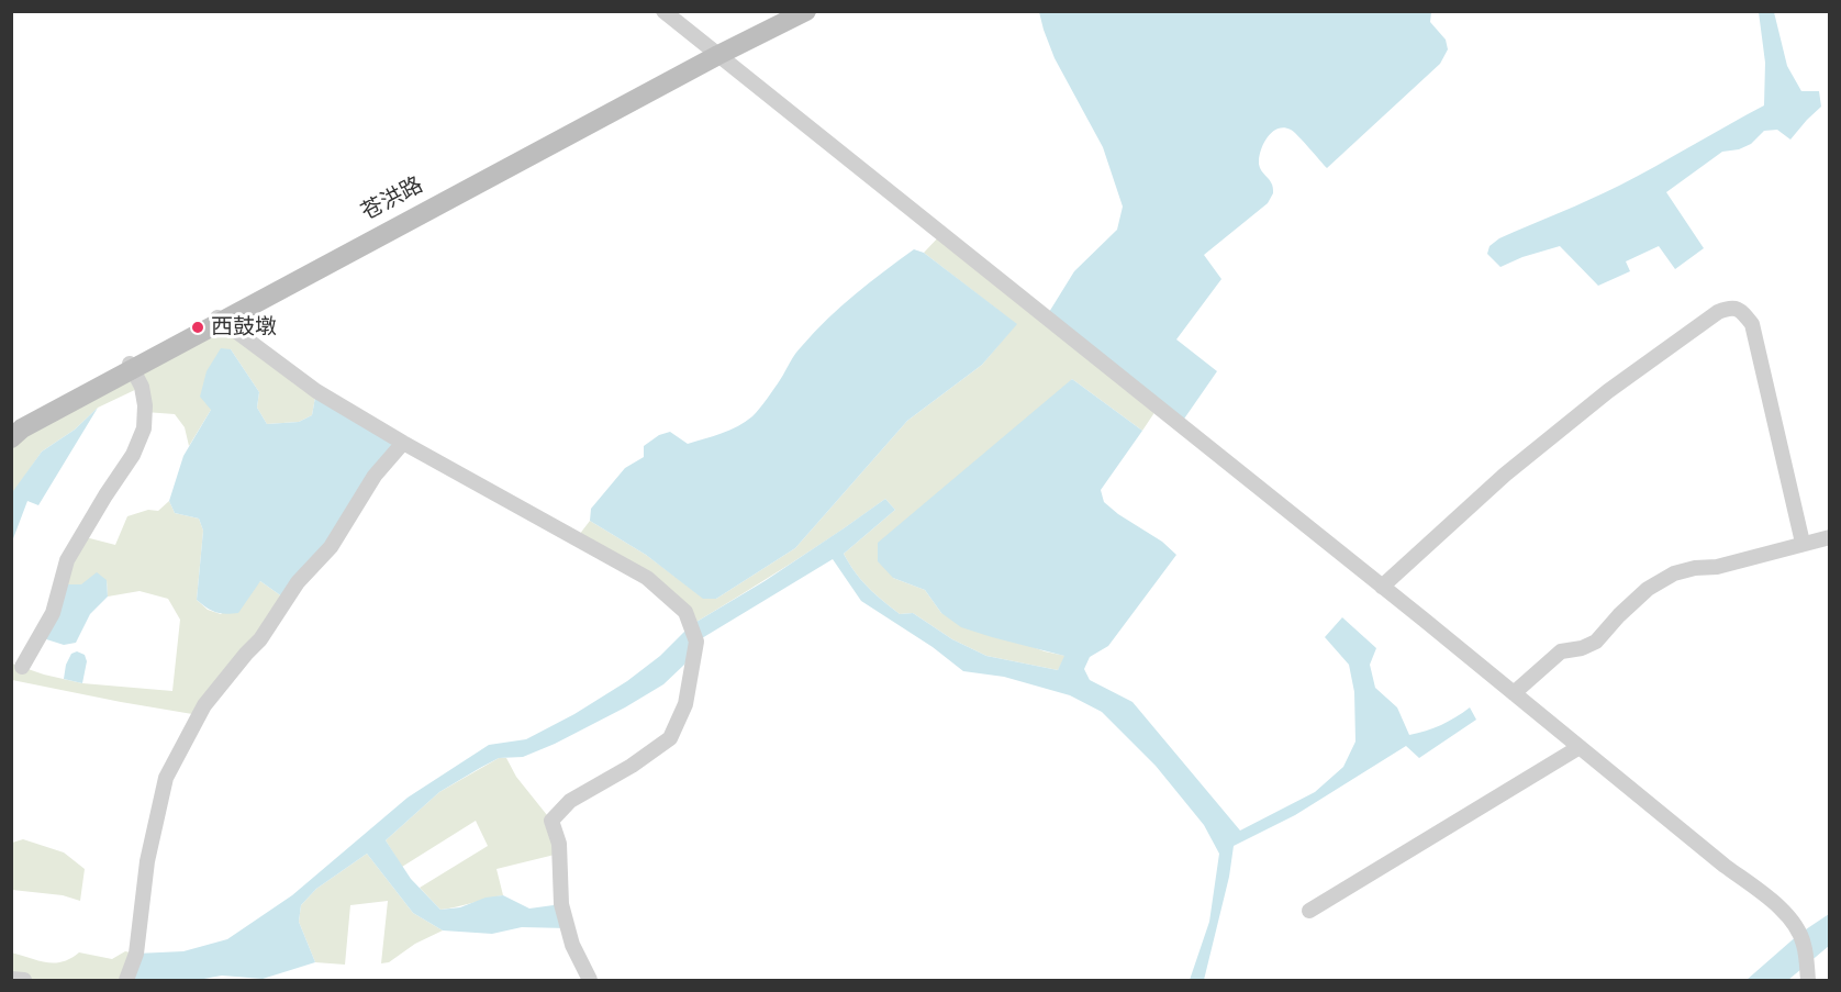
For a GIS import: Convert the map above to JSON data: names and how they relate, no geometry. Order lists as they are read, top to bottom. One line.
{"streets":{"main road":["苍洪路"]},"places":["西鼓墩"]}
